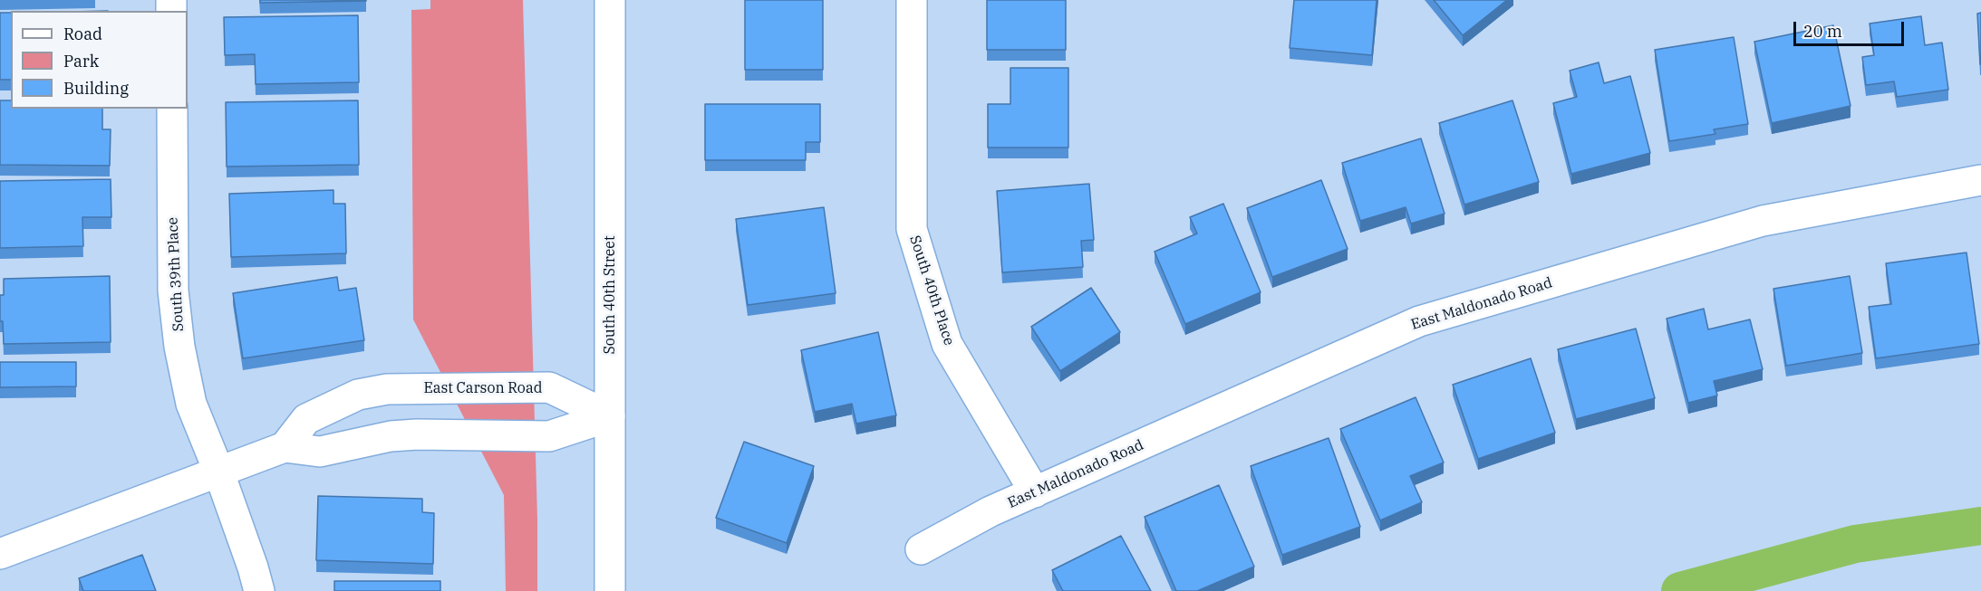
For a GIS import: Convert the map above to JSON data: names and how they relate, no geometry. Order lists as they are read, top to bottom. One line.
{"streets":{"street":["South 39th Place","South 40th Place","South 40th Street","East Maldonado Road","East Carson Road"]},"crossings":[["South 40th Place","East Maldonado Road"],["South 40th Street","East Carson Road"]],"legend":["Road","Park","Building"],"scale_bar":"20 m"}
